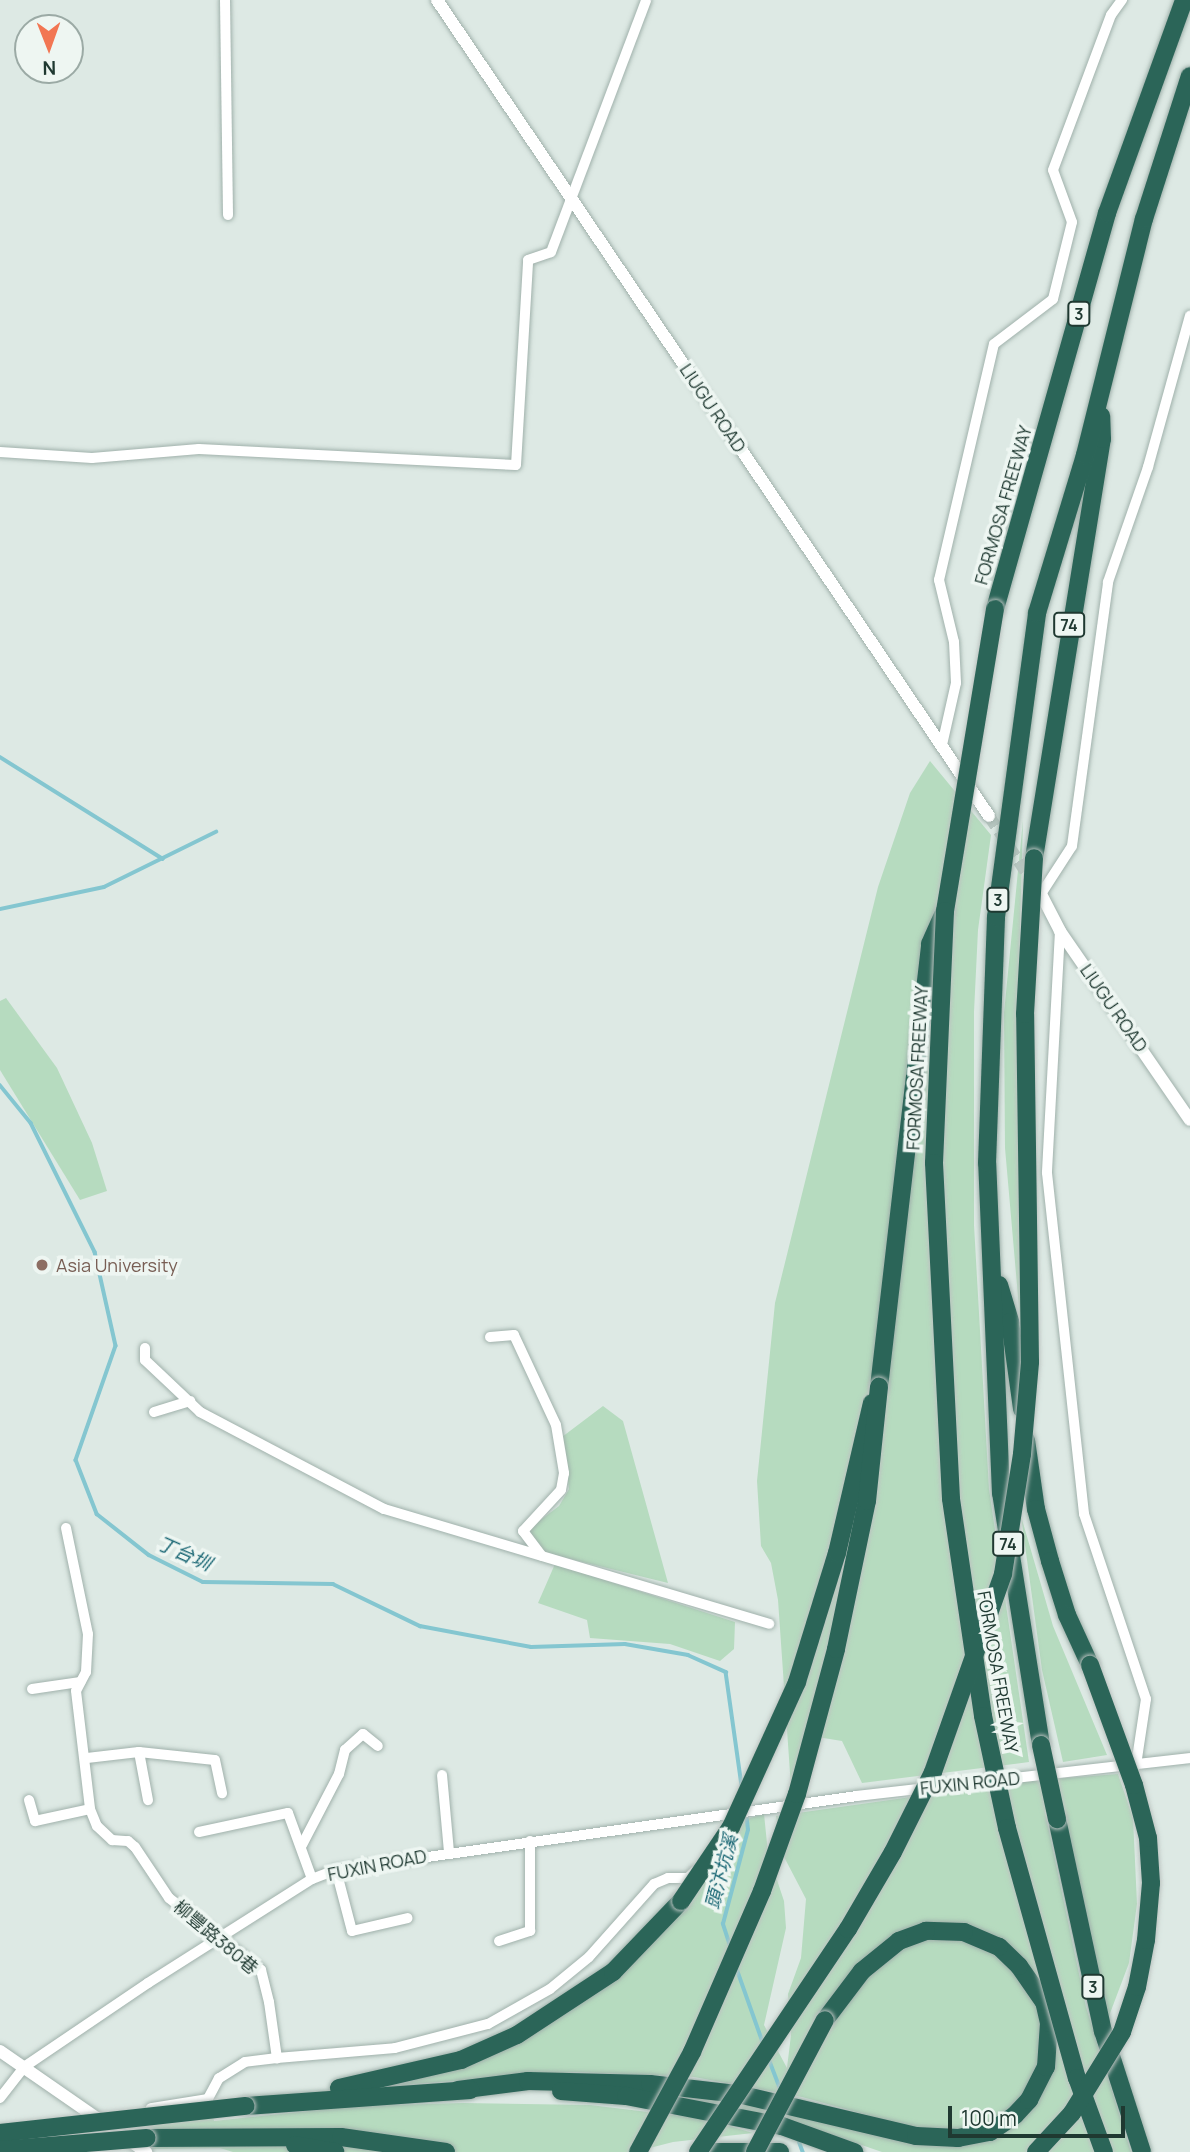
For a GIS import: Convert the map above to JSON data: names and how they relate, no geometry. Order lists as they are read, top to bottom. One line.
{"streets":{"highway":["3","FORMOSA FREEWAY","74"],"street":["LIUGU ROAD","FUXIN ROAD","柳豐路380巷"]},"crossings":[["FORMOSA FREEWAY","74"],["FUXIN ROAD","柳豐路380巷"]],"water":["丁台圳","頭汴坑溪"],"places":["Asia University"],"scale_bar":"100 m","north":"bottom"}
